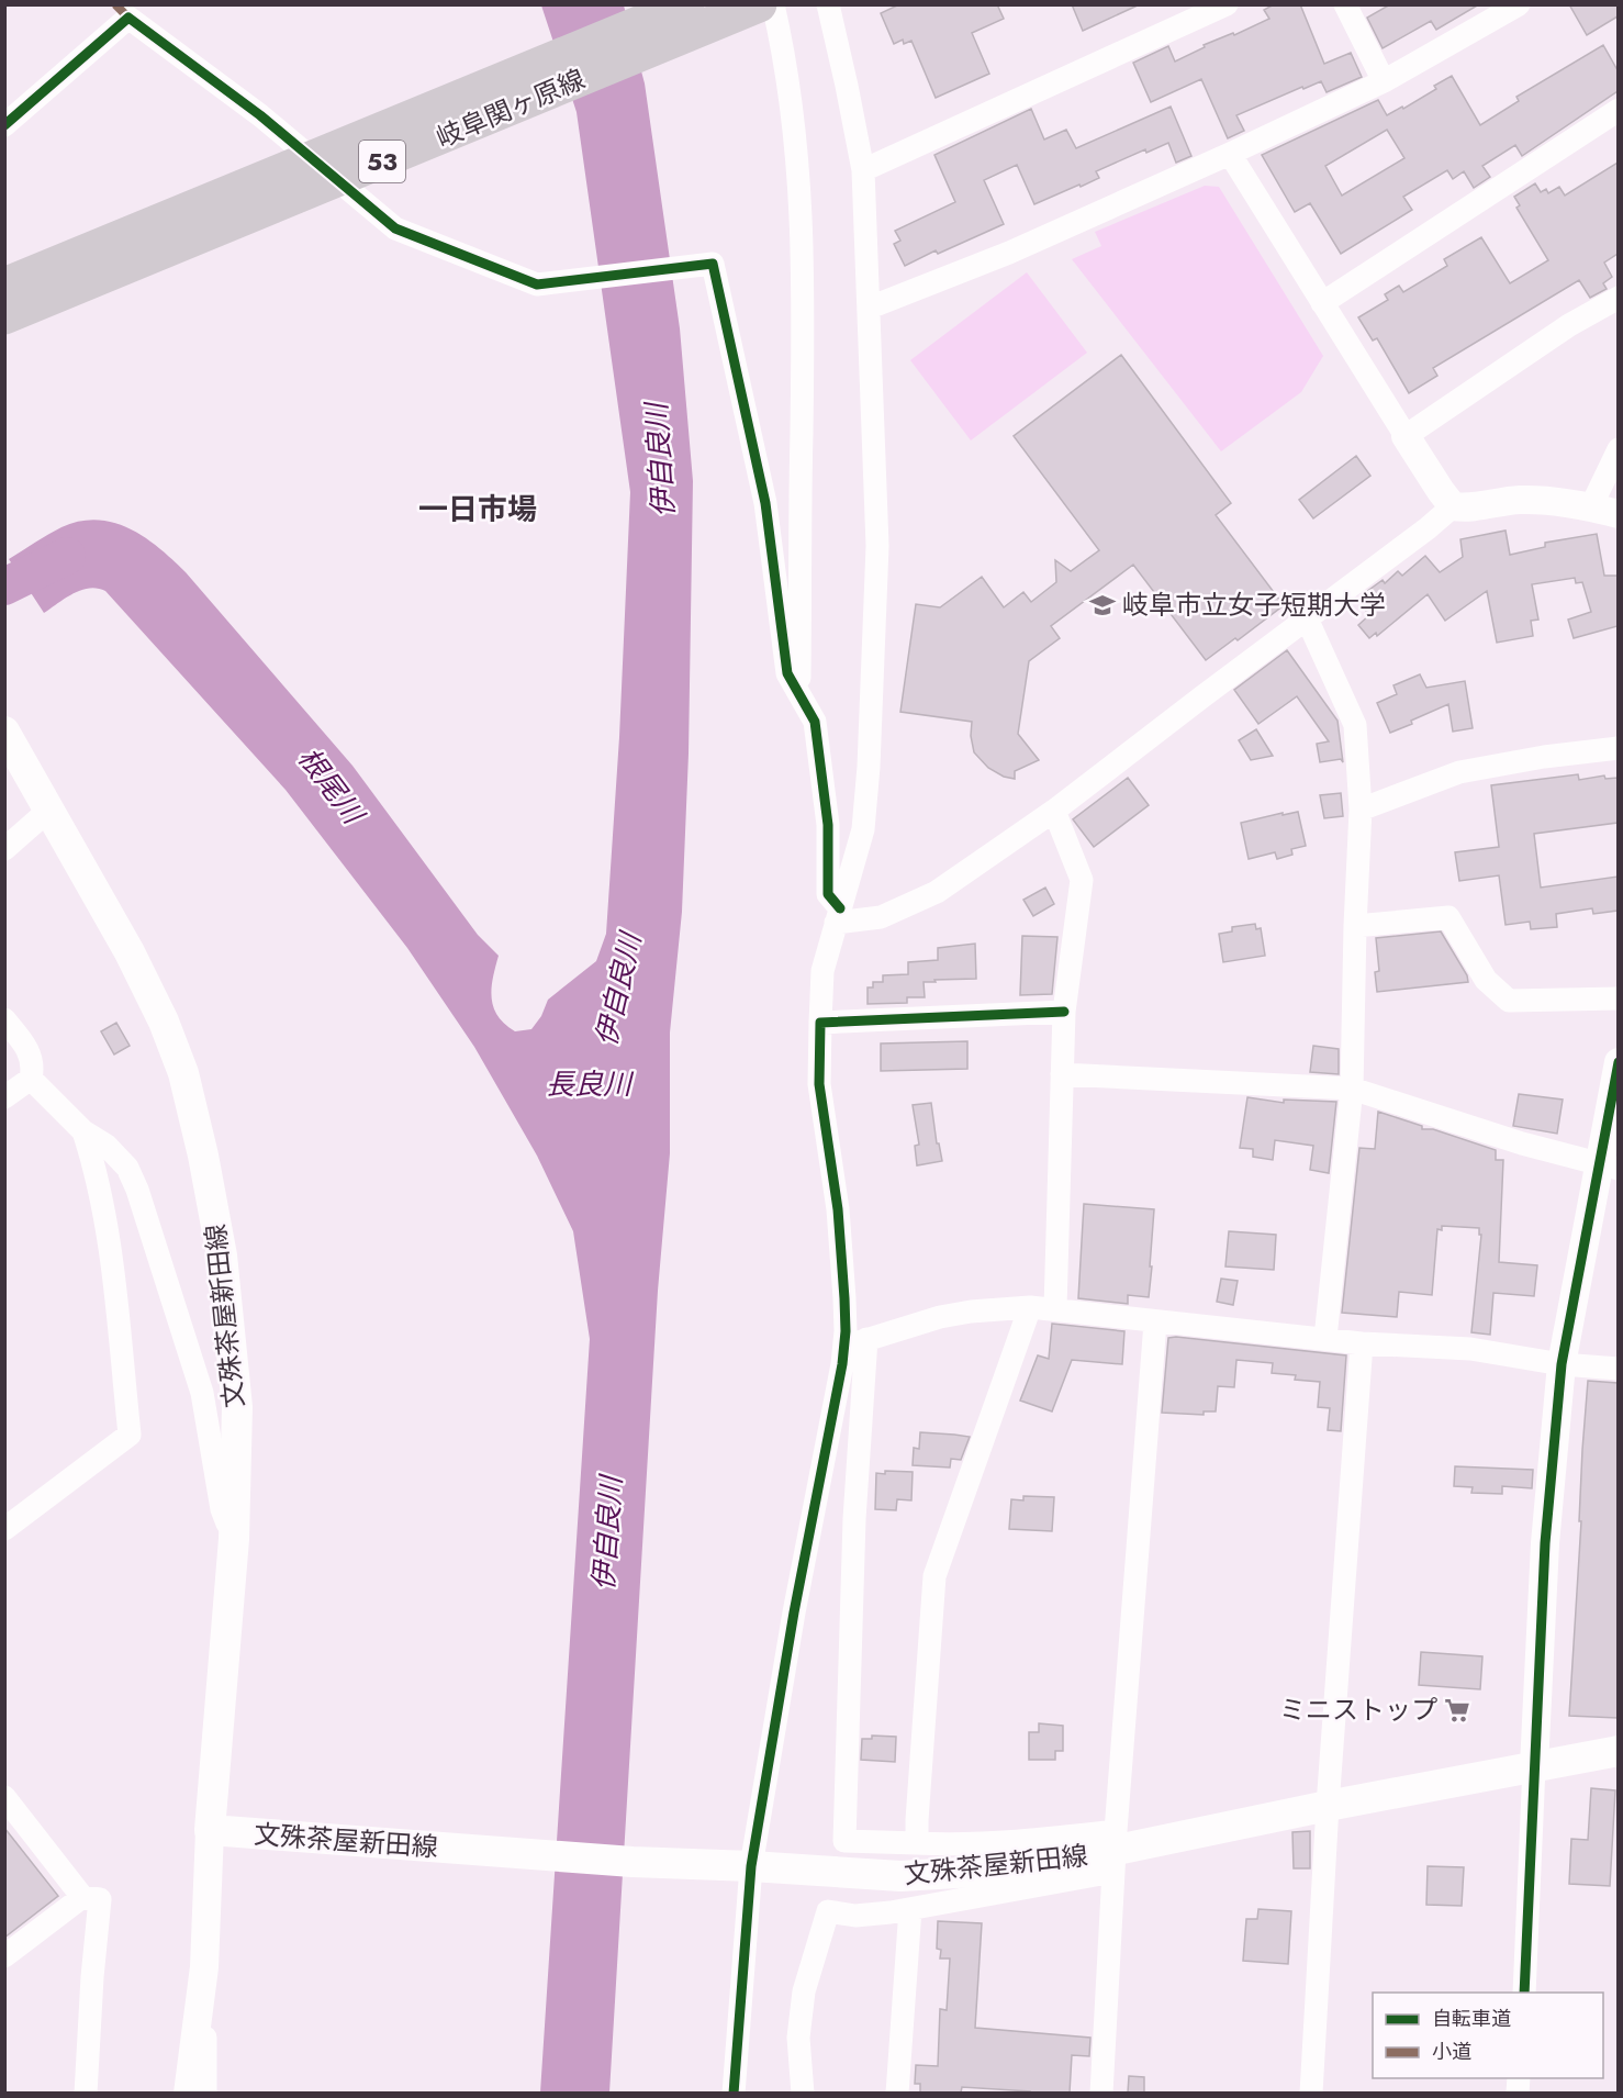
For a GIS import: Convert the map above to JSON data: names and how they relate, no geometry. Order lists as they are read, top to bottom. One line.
{"streets":{"main road":["岐阜関ヶ原線","53","文殊茶屋新田線"]},"districts":["一日市場"],"water":["伊自良川","根尾川","長良川"],"places":{"school or university":["岐阜市立女子短期大学"],"supermarket":["ミニストップ"]},"legend":["自転車道","小道"]}
